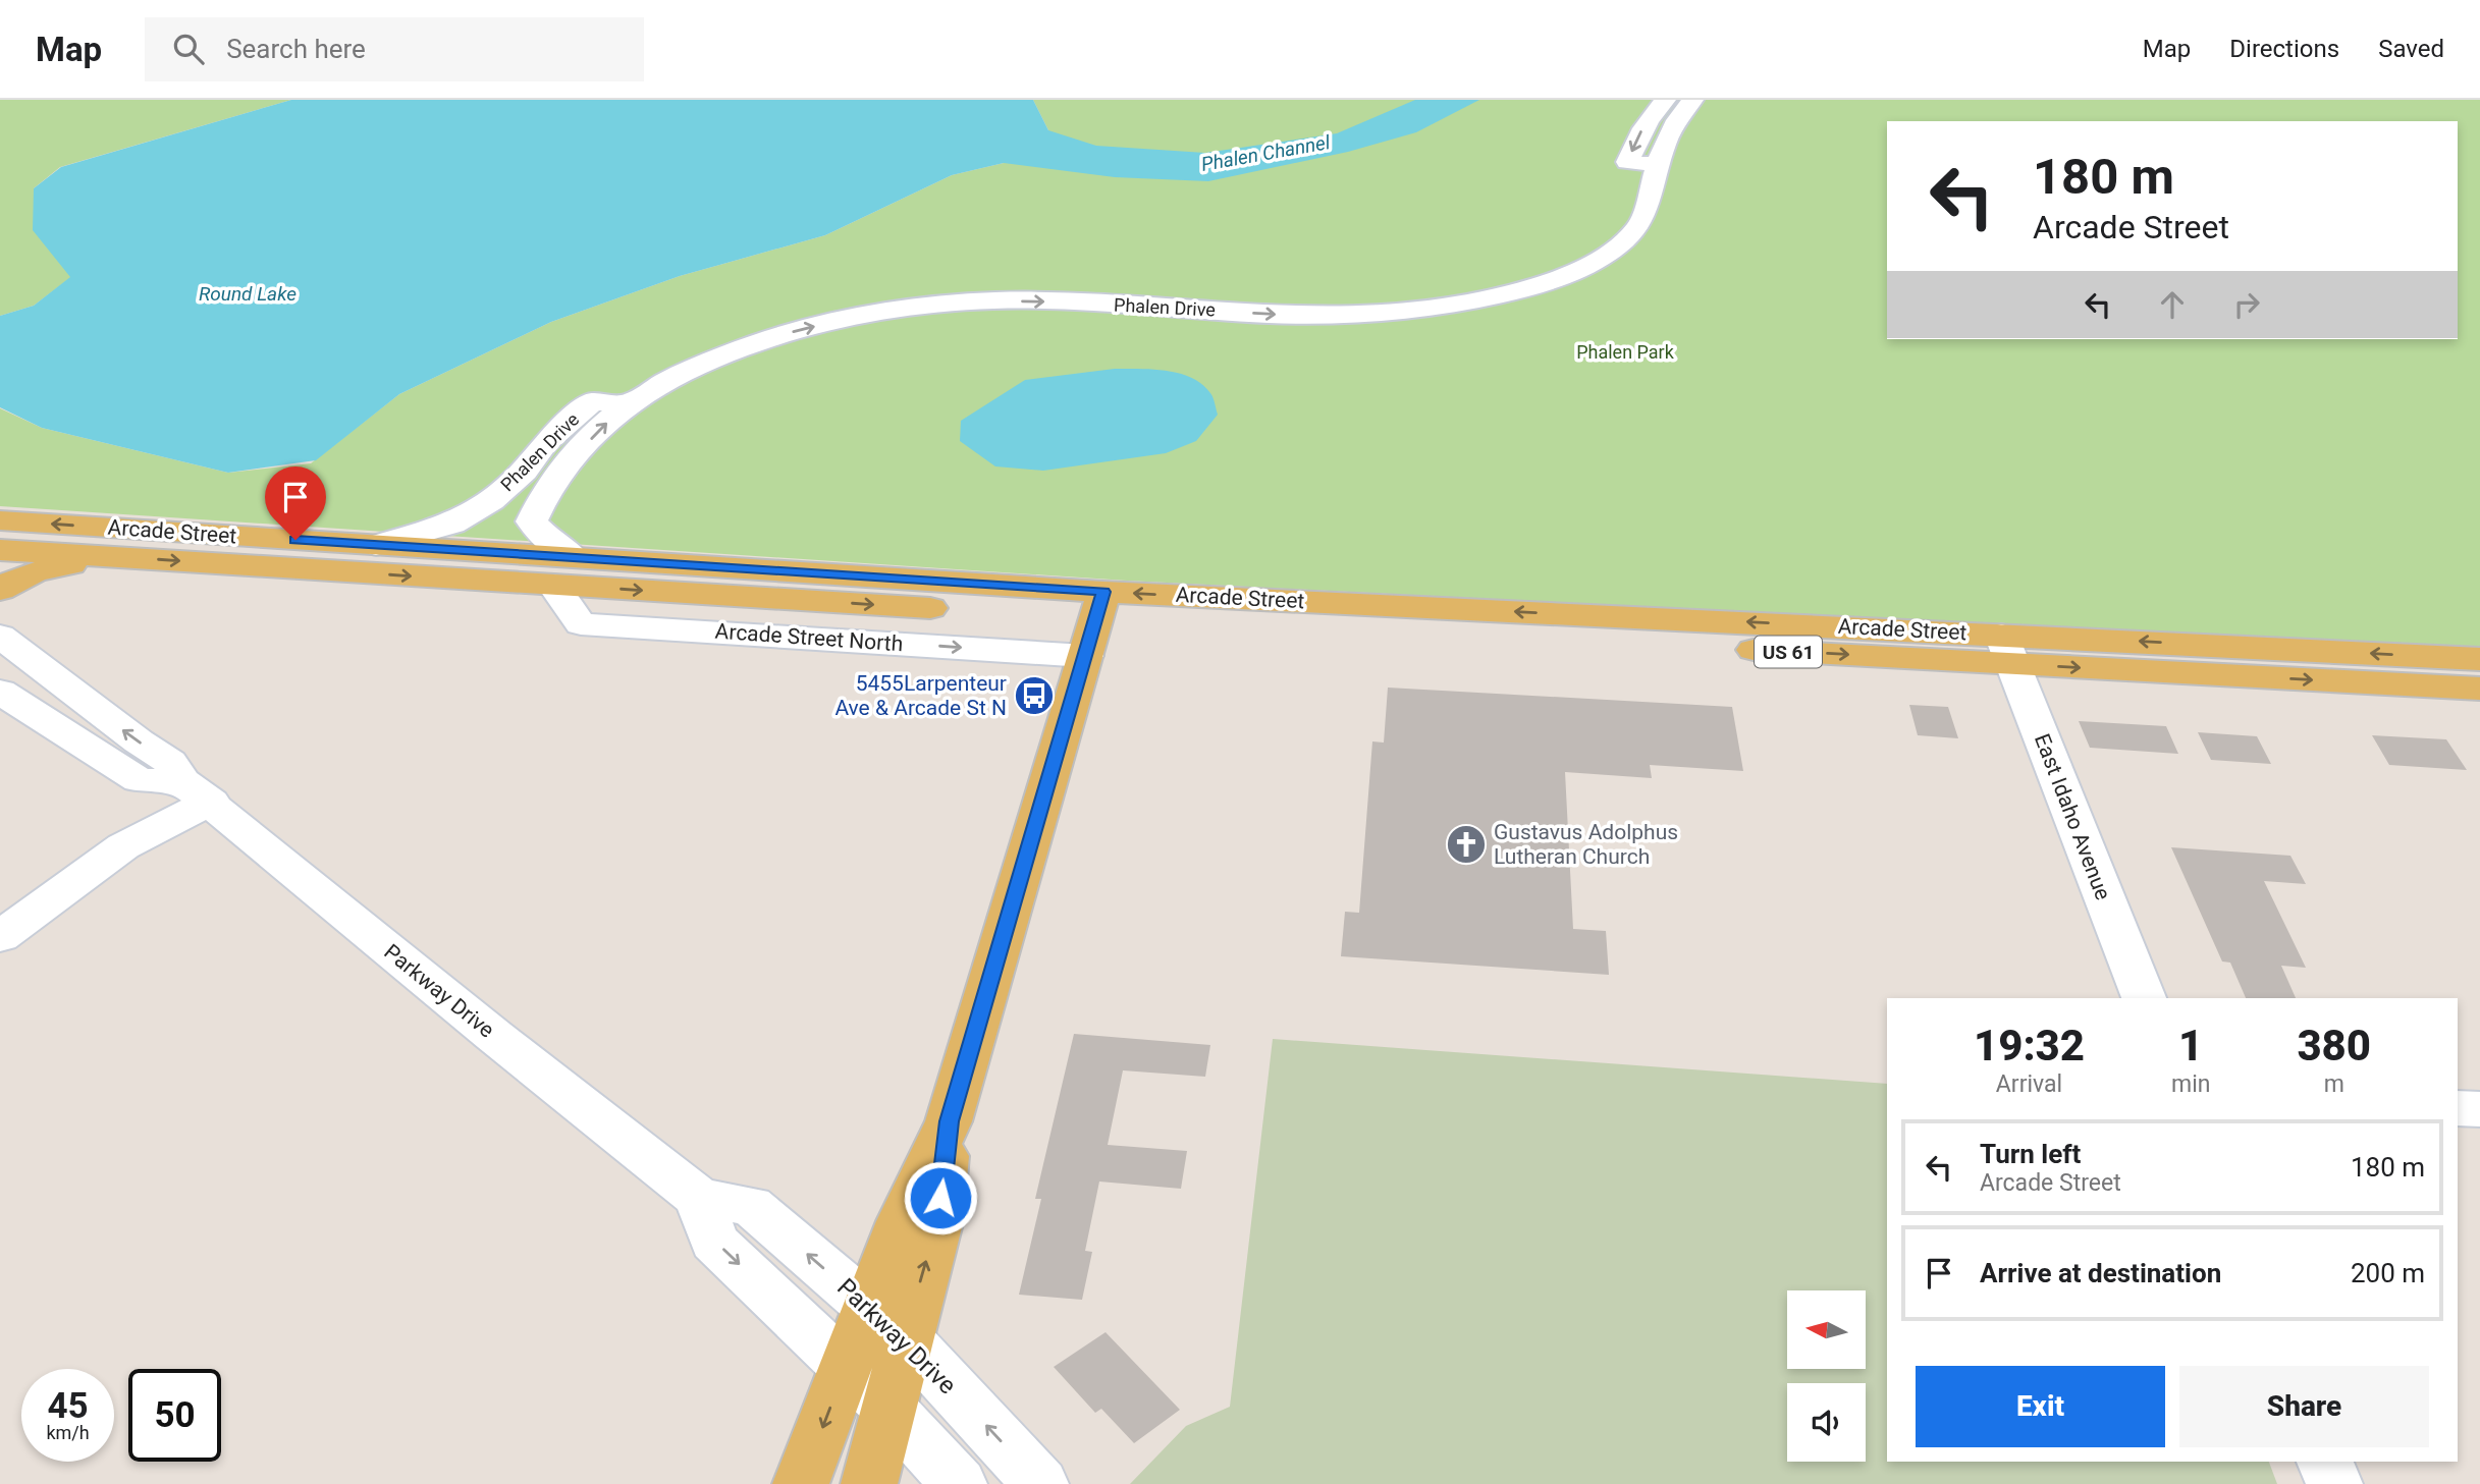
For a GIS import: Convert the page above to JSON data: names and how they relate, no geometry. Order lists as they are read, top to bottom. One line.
{"streets":{"main road":["Arcade Street","US 61"],"street":["Phalen Drive","Arcade Street North","East Idaho Avenue","Parkway Drive"]},"crossings":[["Phalen Drive","Arcade Street"],["Phalen Drive","Arcade Street North"],["Arcade Street","Arcade Street North"],["Arcade Street","East Idaho Avenue"]],"one_way":["Phalen Drive","Arcade Street North"],"water":["Phalen Channel","Round Lake"],"parks":["Phalen Park"],"places":{"bus stop":["5455Larpenteur Ave & Arcade St N"],"church":["Gustavus Adolphus Lutheran Church"]},"north":"left","page":{"header":"Map","search":"Search here","nav":["Map","Directions","Saved"],"turn":["180 m","Arcade Street"],"eta":["19:32","Arrival","1","min","380","m"],"list":[{"name":"Turn left","note":"Arcade Street","value":"180 m"},{"name":"Arrive at destination","value":"200 m"}],"buttons":["Exit","Share"],"speed":"45 km/h","limit":"50"}}
